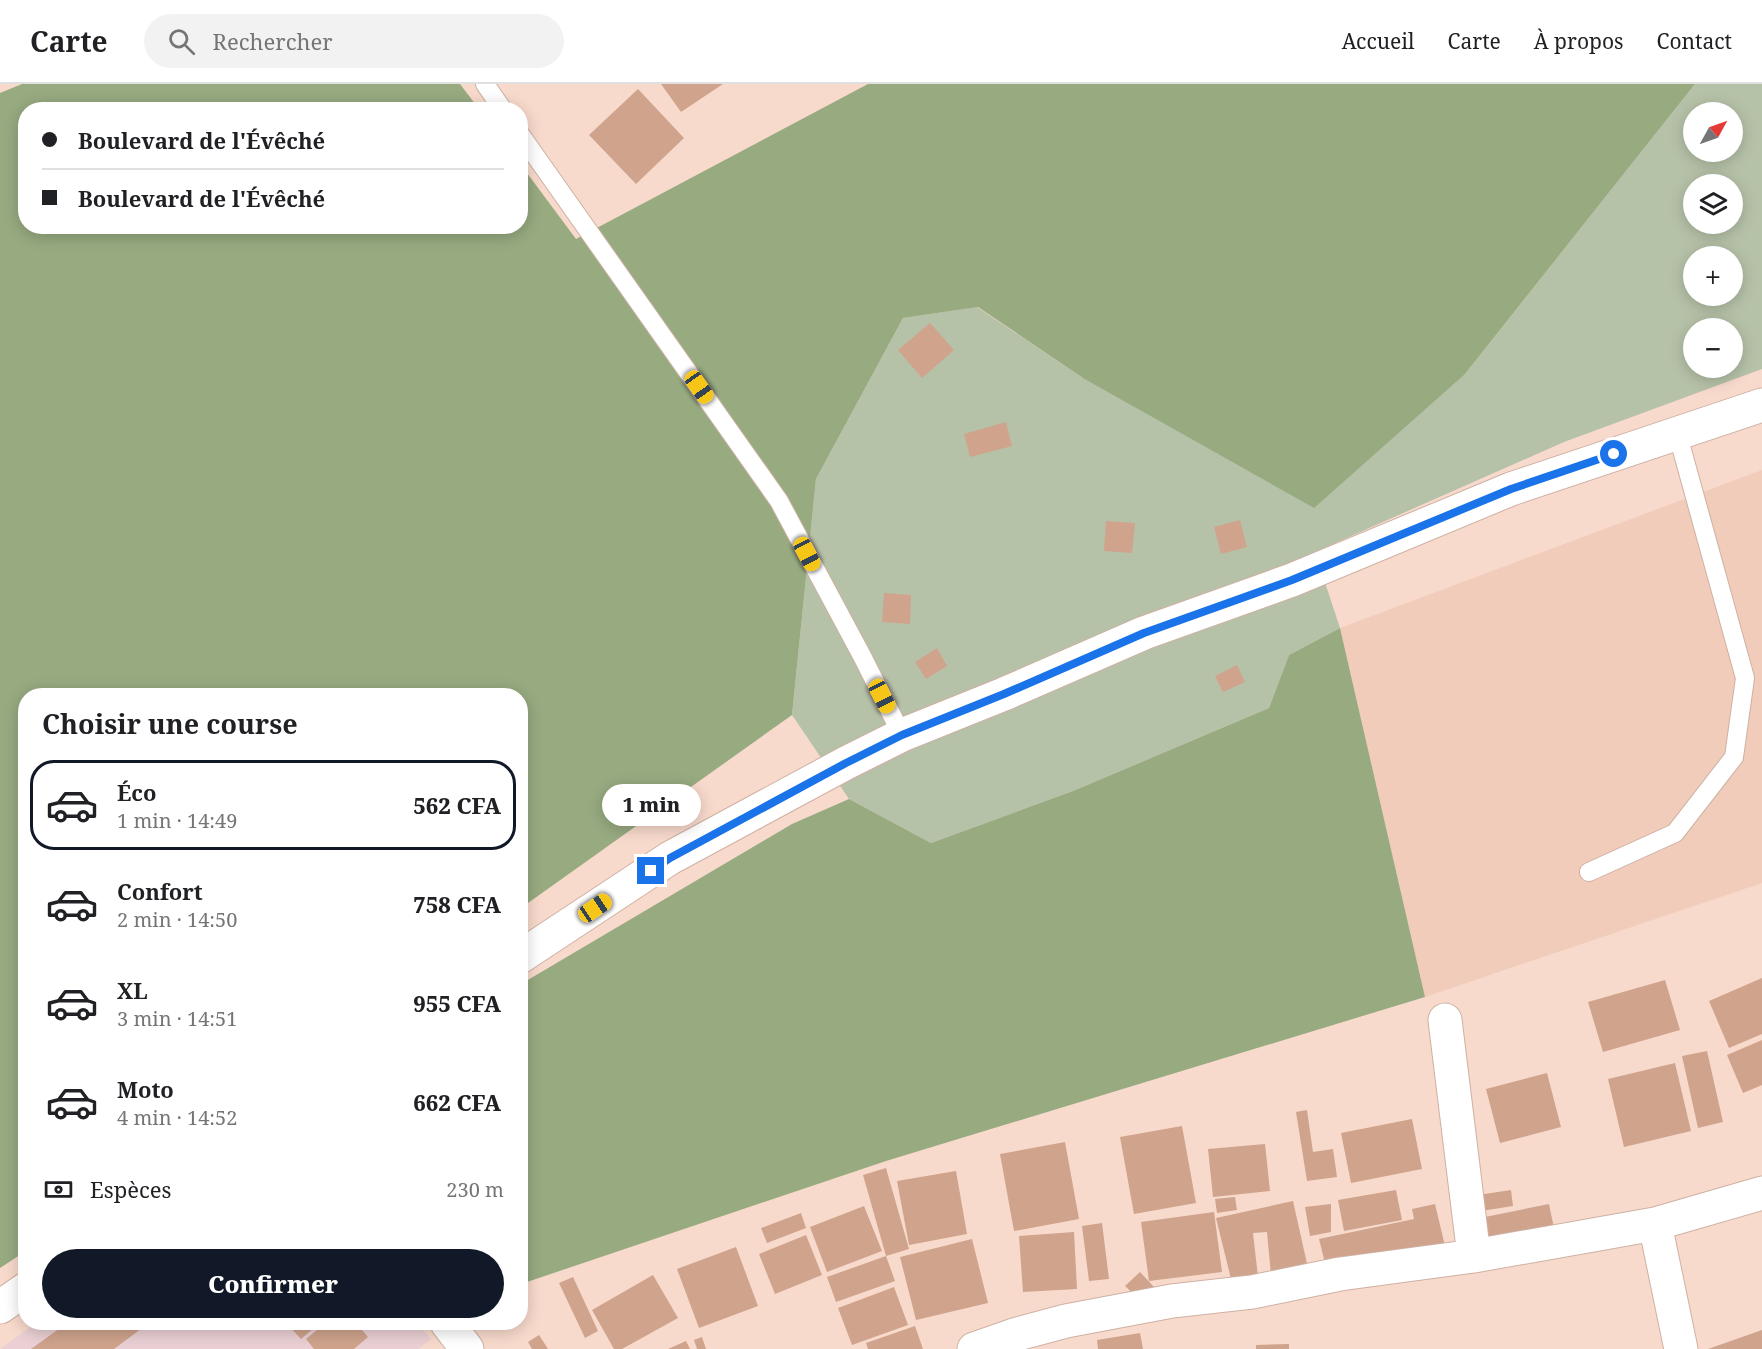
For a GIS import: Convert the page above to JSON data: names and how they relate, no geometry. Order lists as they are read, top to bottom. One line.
{"north":"top right","page":{"header":"Carte","search":"Rechercher","nav":["Accueil","Carte","À propos","Contact"],"map_buttons":["+","−"],"banner":["Boulevard de l'Évêché","Boulevard de l'Évêché"],"heading":"Choisir une course","list":[{"name":"Éco","note":"1 min · 14:49","value":"562 CFA"},{"name":"Confort","note":"2 min · 14:50","value":"758 CFA"},{"name":"XL","note":"3 min · 14:51","value":"955 CFA"},{"name":"Moto","note":"4 min · 14:52","value":"662 CFA"}],"bubble":"1 min","pay":["Espèces","230 m"],"buttons":"Confirmer"}}
